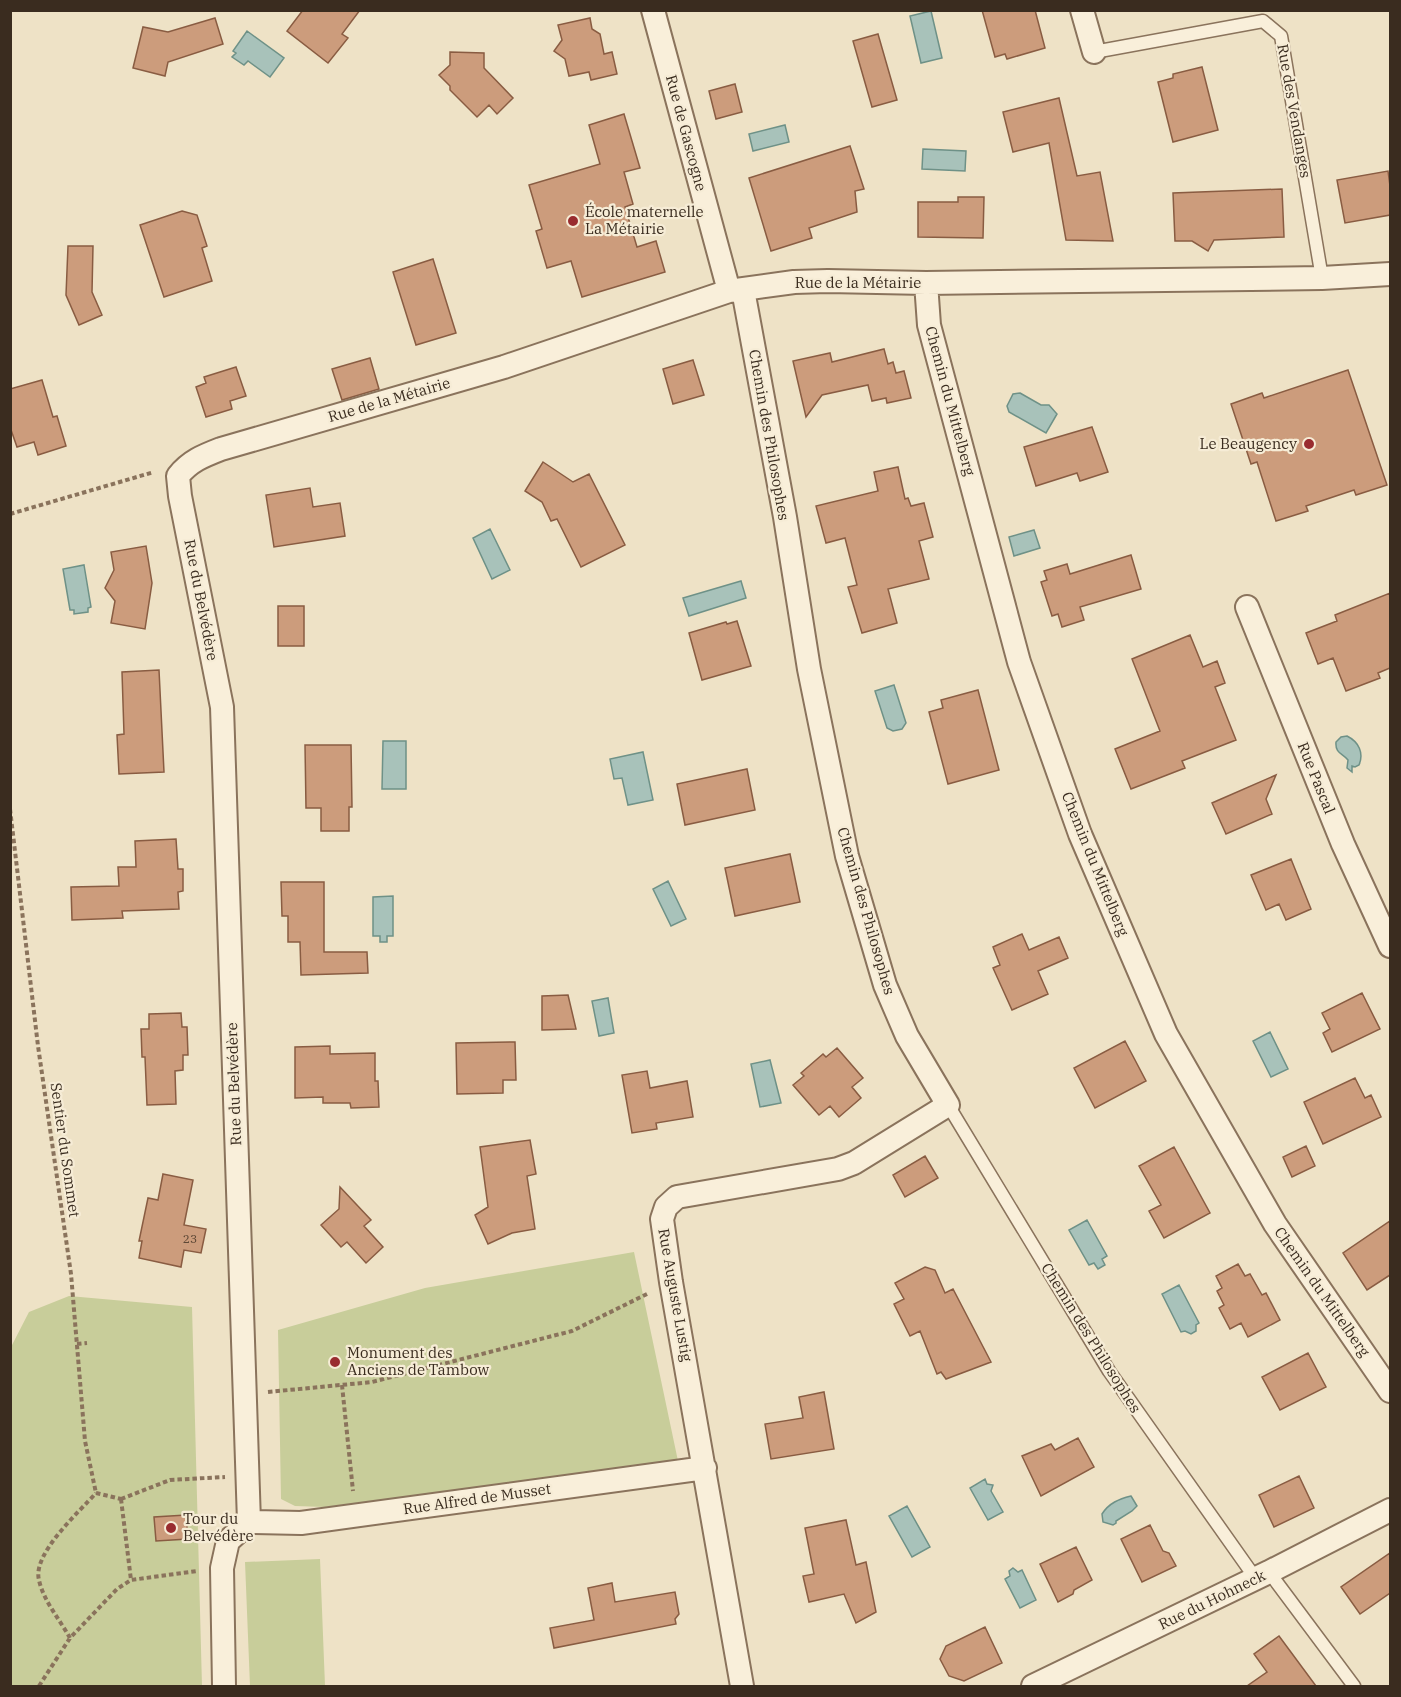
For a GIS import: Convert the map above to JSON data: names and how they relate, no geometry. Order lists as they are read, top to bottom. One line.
{"streets":{"street":["Rue des Vendanges","Rue de Gascogne","Rue de la Métairie","Chemin du Mittelberg","Chemin des Philosophes","Rue du Belvédère","Rue Pascal","Rue Auguste Lustig","Rue Alfred de Musset","Rue du Hohneck"],"path":["Sentier du Sommet"]},"crossings":[["Rue des Vendanges","Rue de la Métairie"],["Rue de Gascogne","Rue de la Métairie"],["Rue de Gascogne","Chemin des Philosophes"],["Rue de la Métairie","Chemin du Mittelberg"],["Rue de la Métairie","Chemin des Philosophes"],["Rue de la Métairie","Rue du Belvédère"],["Chemin des Philosophes","Rue Auguste Lustig"],["Chemin des Philosophes","Rue du Hohneck"],["Rue du Belvédère","Rue Alfred de Musset"],["Rue Auguste Lustig","Rue Alfred de Musset"]],"places":["École maternelle La Métairie","Le Beaugency","Monument des Anciens de Tambow","Tour du Belvédère"],"house_numbers":["23"]}
